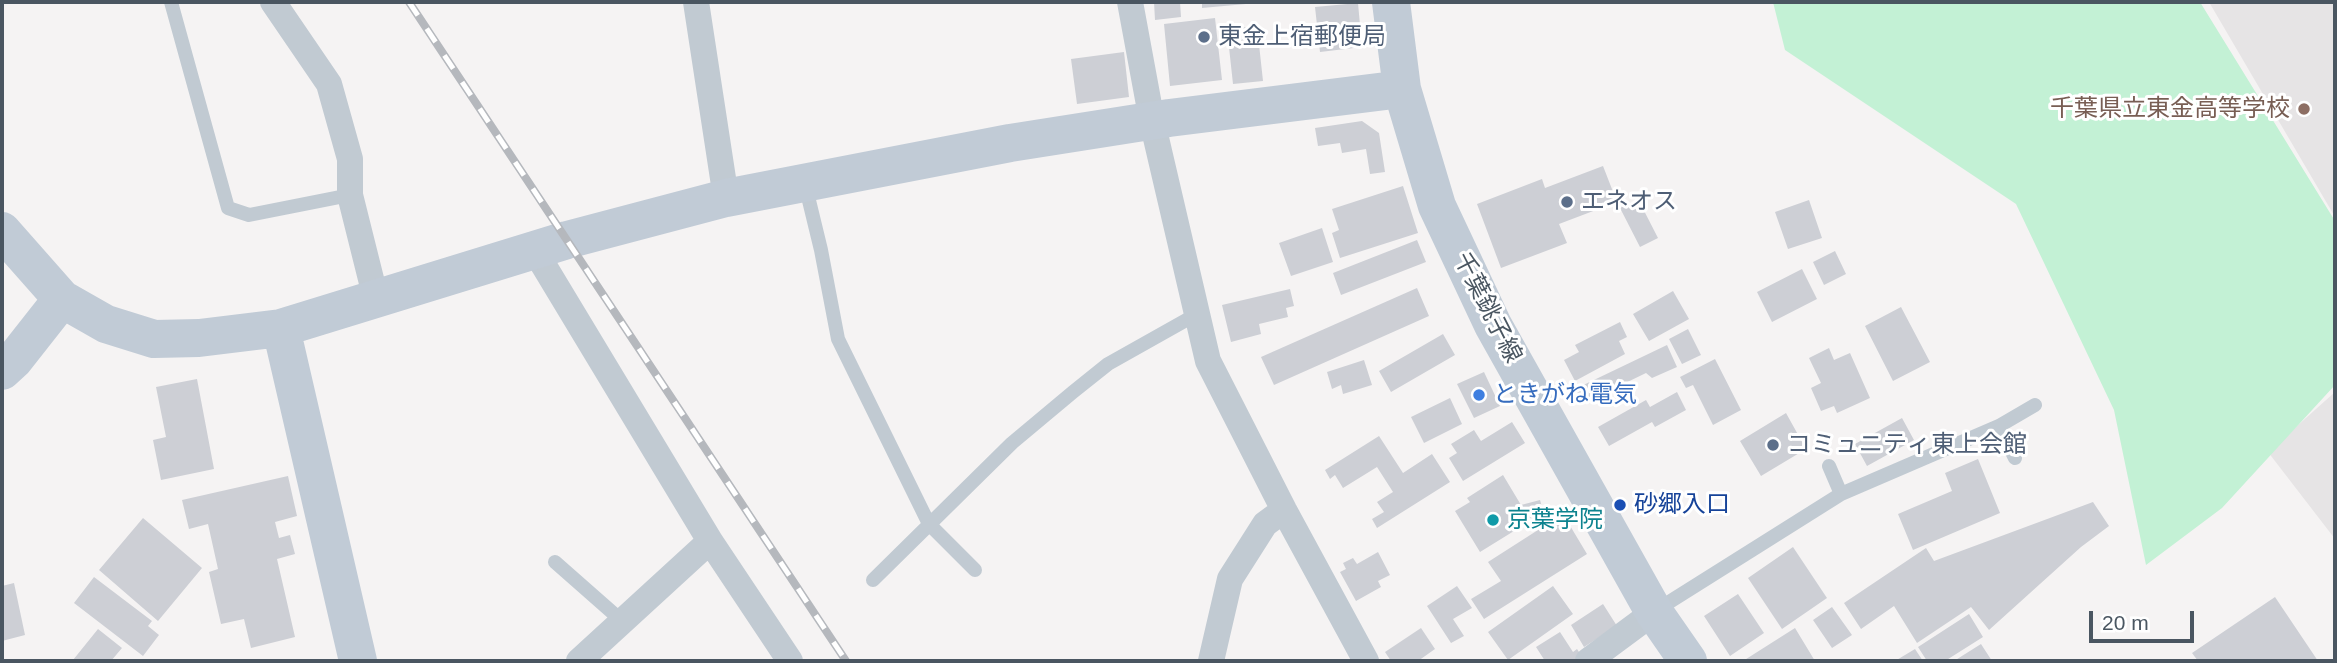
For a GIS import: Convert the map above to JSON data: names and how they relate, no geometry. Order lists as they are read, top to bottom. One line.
{"streets":{"street":["千葉銚子線"]},"places":["東金上宿郵便局","千葉県立東金高等学校","エネオス","ときがね電気","コミュニティ東上会館","砂郷入口","京葉学院"],"scale_bar":"20 m"}
